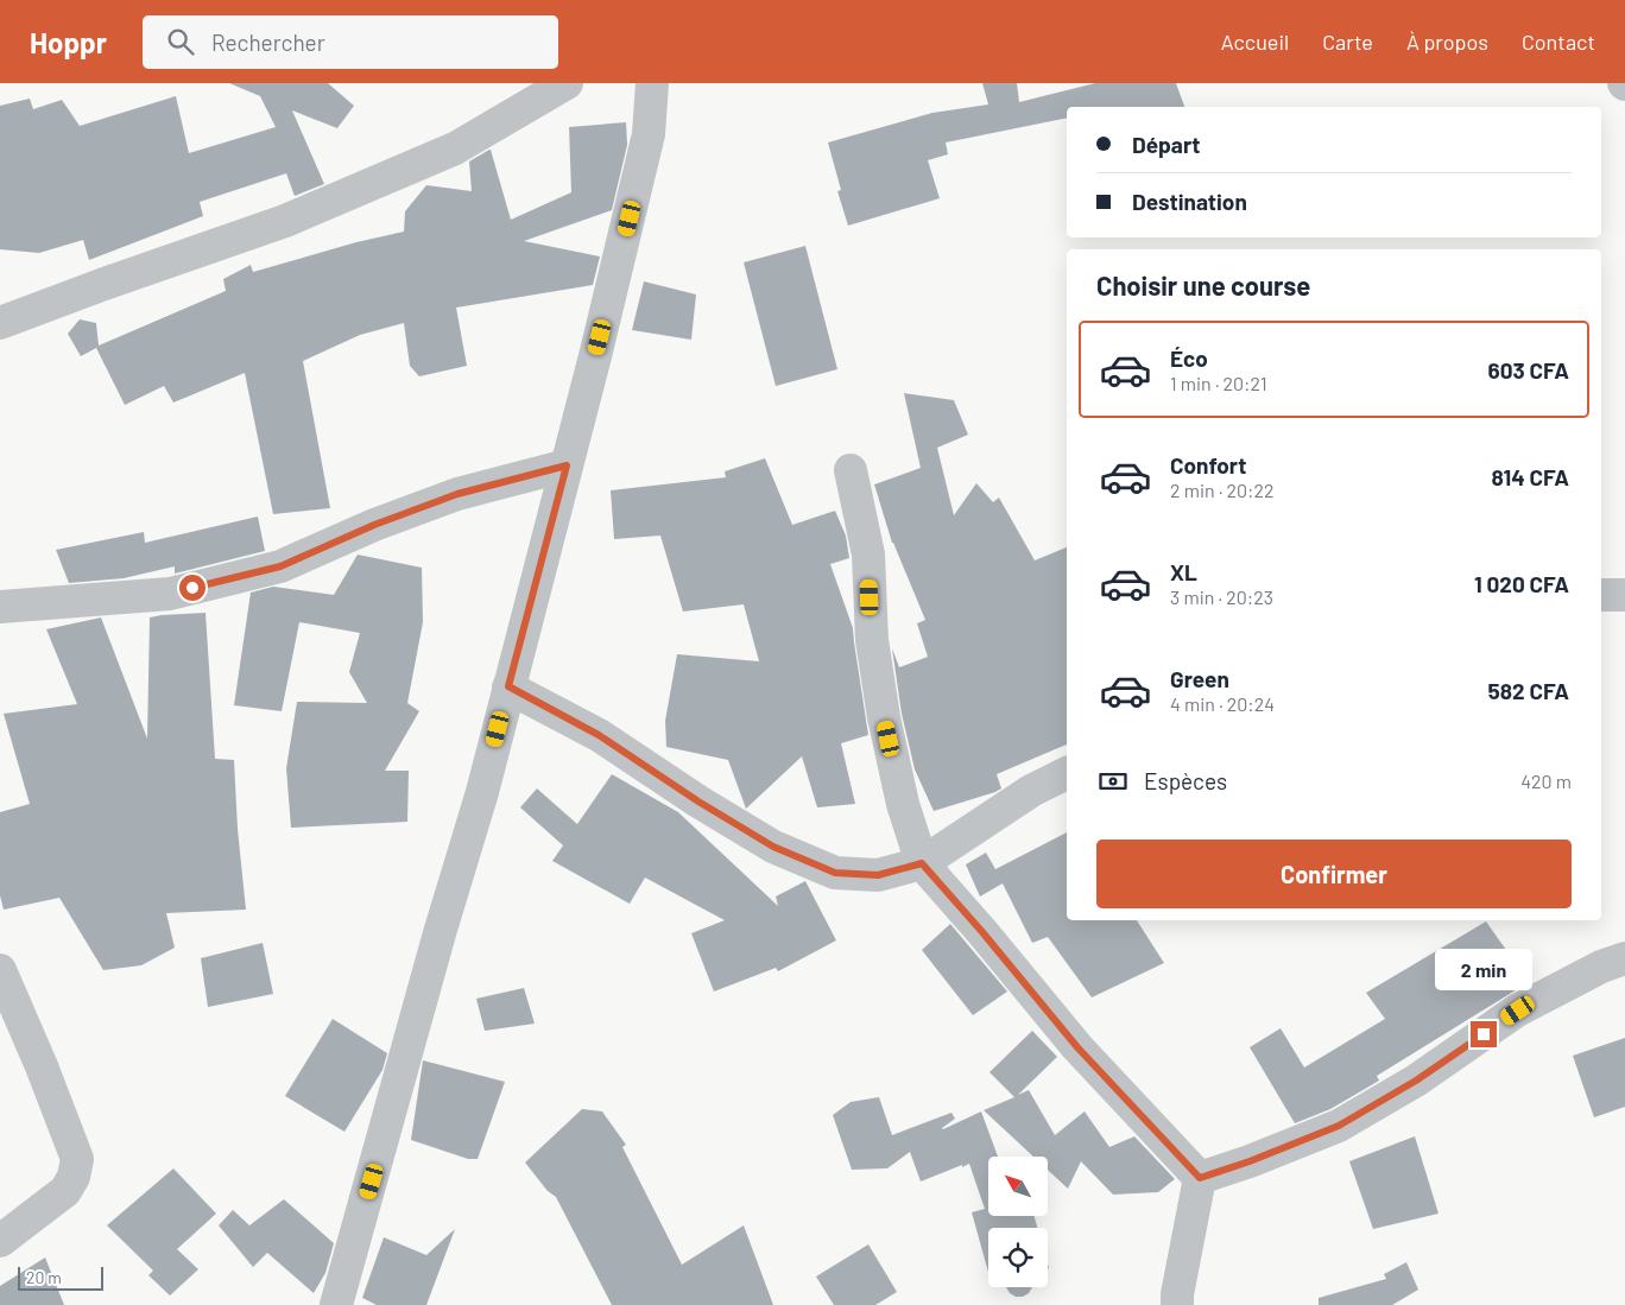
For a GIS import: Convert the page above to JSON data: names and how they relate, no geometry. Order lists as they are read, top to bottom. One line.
{"scale_bar":"20 m","north":"top left","page":{"header":"Hoppr","search":"Rechercher","nav":["Accueil","Carte","À propos","Contact"],"banner":["Départ","Destination"],"heading":"Choisir une course","list":[{"name":"Éco","note":"1 min · 20:21","value":"603 CFA"},{"name":"Confort","note":"2 min · 20:22","value":"814 CFA"},{"name":"XL","note":"3 min · 20:23","value":"1 020 CFA"},{"name":"Green","note":"4 min · 20:24","value":"582 CFA"}],"pay":["Espèces","420 m"],"buttons":"Confirmer","bubble":"2 min","scale":"20 m"}}
